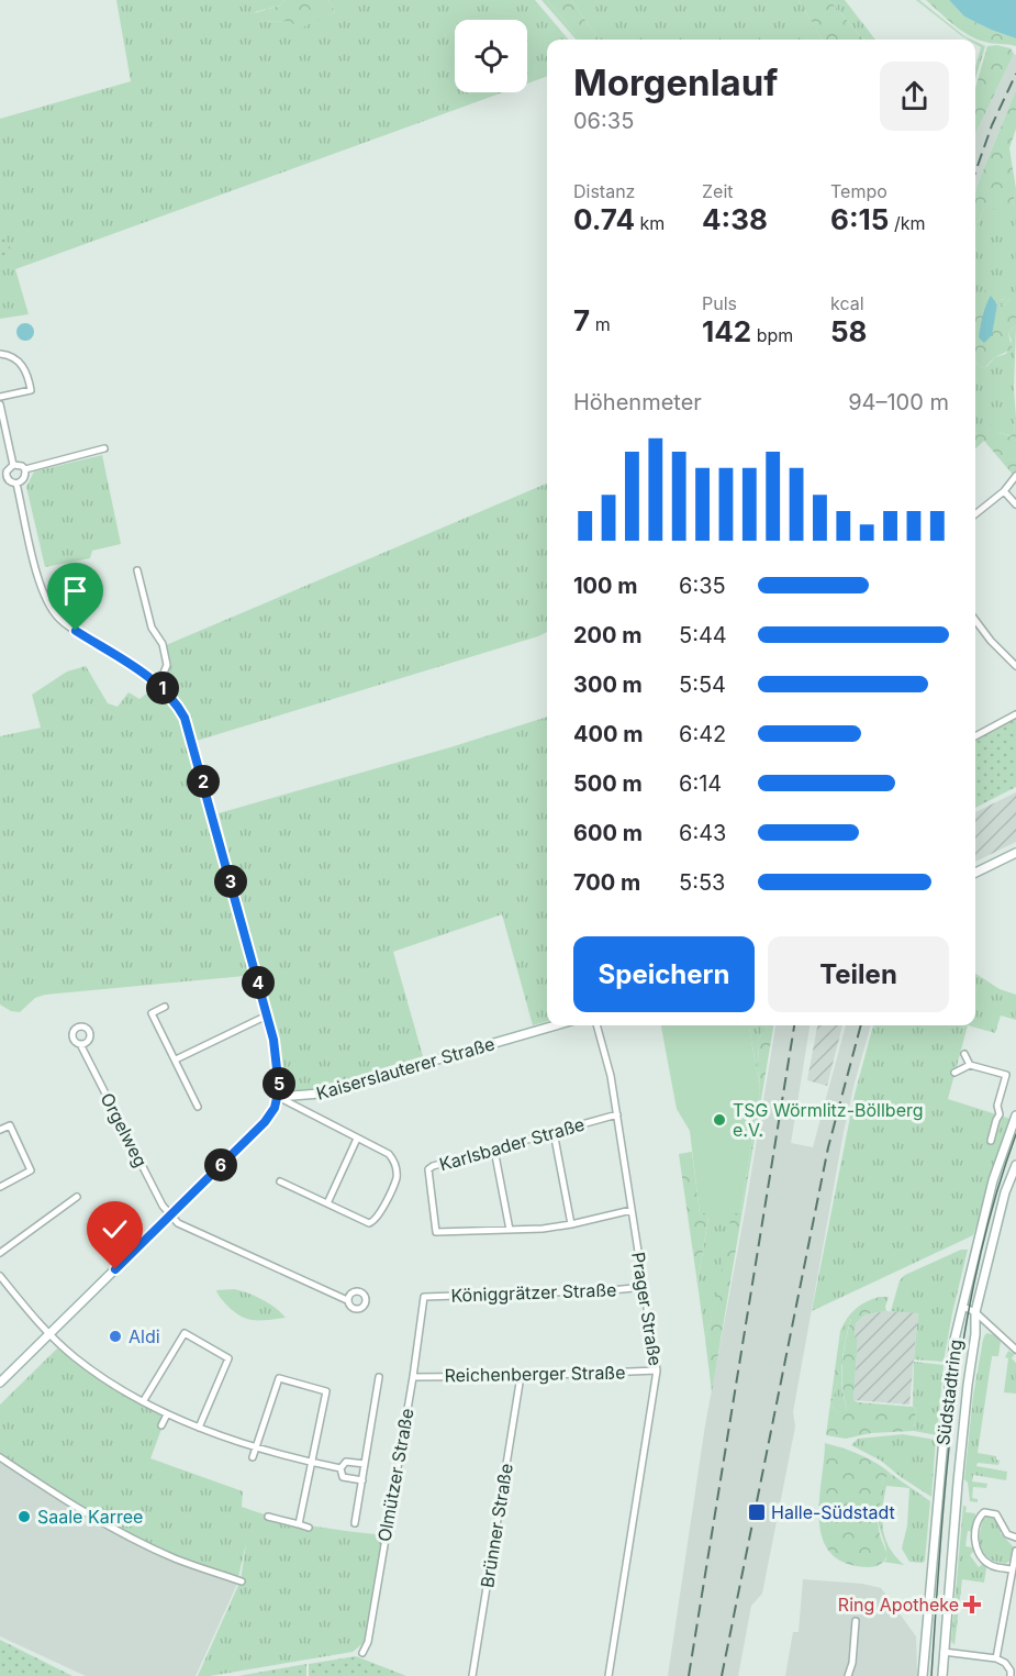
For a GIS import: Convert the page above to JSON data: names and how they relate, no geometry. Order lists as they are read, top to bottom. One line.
{"streets":{"street":["Kaiserslauterer Straße","Orgelweg","Karlsbader Straße","Königgrätzer Straße","Prager Straße","Reichenberger Straße","Südstadtring","Olmützer Straße","Brünner Straße"]},"crossings":[["Karlsbader Straße","Prager Straße"],["Königgrätzer Straße","Prager Straße"],["Königgrätzer Straße","Olmützer Straße"],["Prager Straße","Reichenberger Straße"],["Reichenberger Straße","Olmützer Straße"],["Reichenberger Straße","Brünner Straße"]],"places":{"other":["TSG Wörmlitz-Böllberg e.V.","Aldi","Saale Karree"],"transit":["Halle-Südstadt"],"health":["Ring Apotheke"]},"page":{"heading":["Morgenlauf","06:35"],"stats":[["Distanz","0.74 km"],["Zeit","4:38"],["Tempo","6:15 /km"],["7 m"],["Puls","142 bpm"],["kcal","58"]],"chart":["Höhenmeter","94–100 m"],"list":[{"name":"100 m","note":"6:35"},{"name":"200 m","note":"5:44"},{"name":"300 m","note":"5:54"},{"name":"400 m","note":"6:42"},{"name":"500 m","note":"6:14"},{"name":"600 m","note":"6:43"},{"name":"700 m","note":"5:53"}],"pins":["1","2","3","4","5","6"],"buttons":["Speichern","Teilen"]}}
